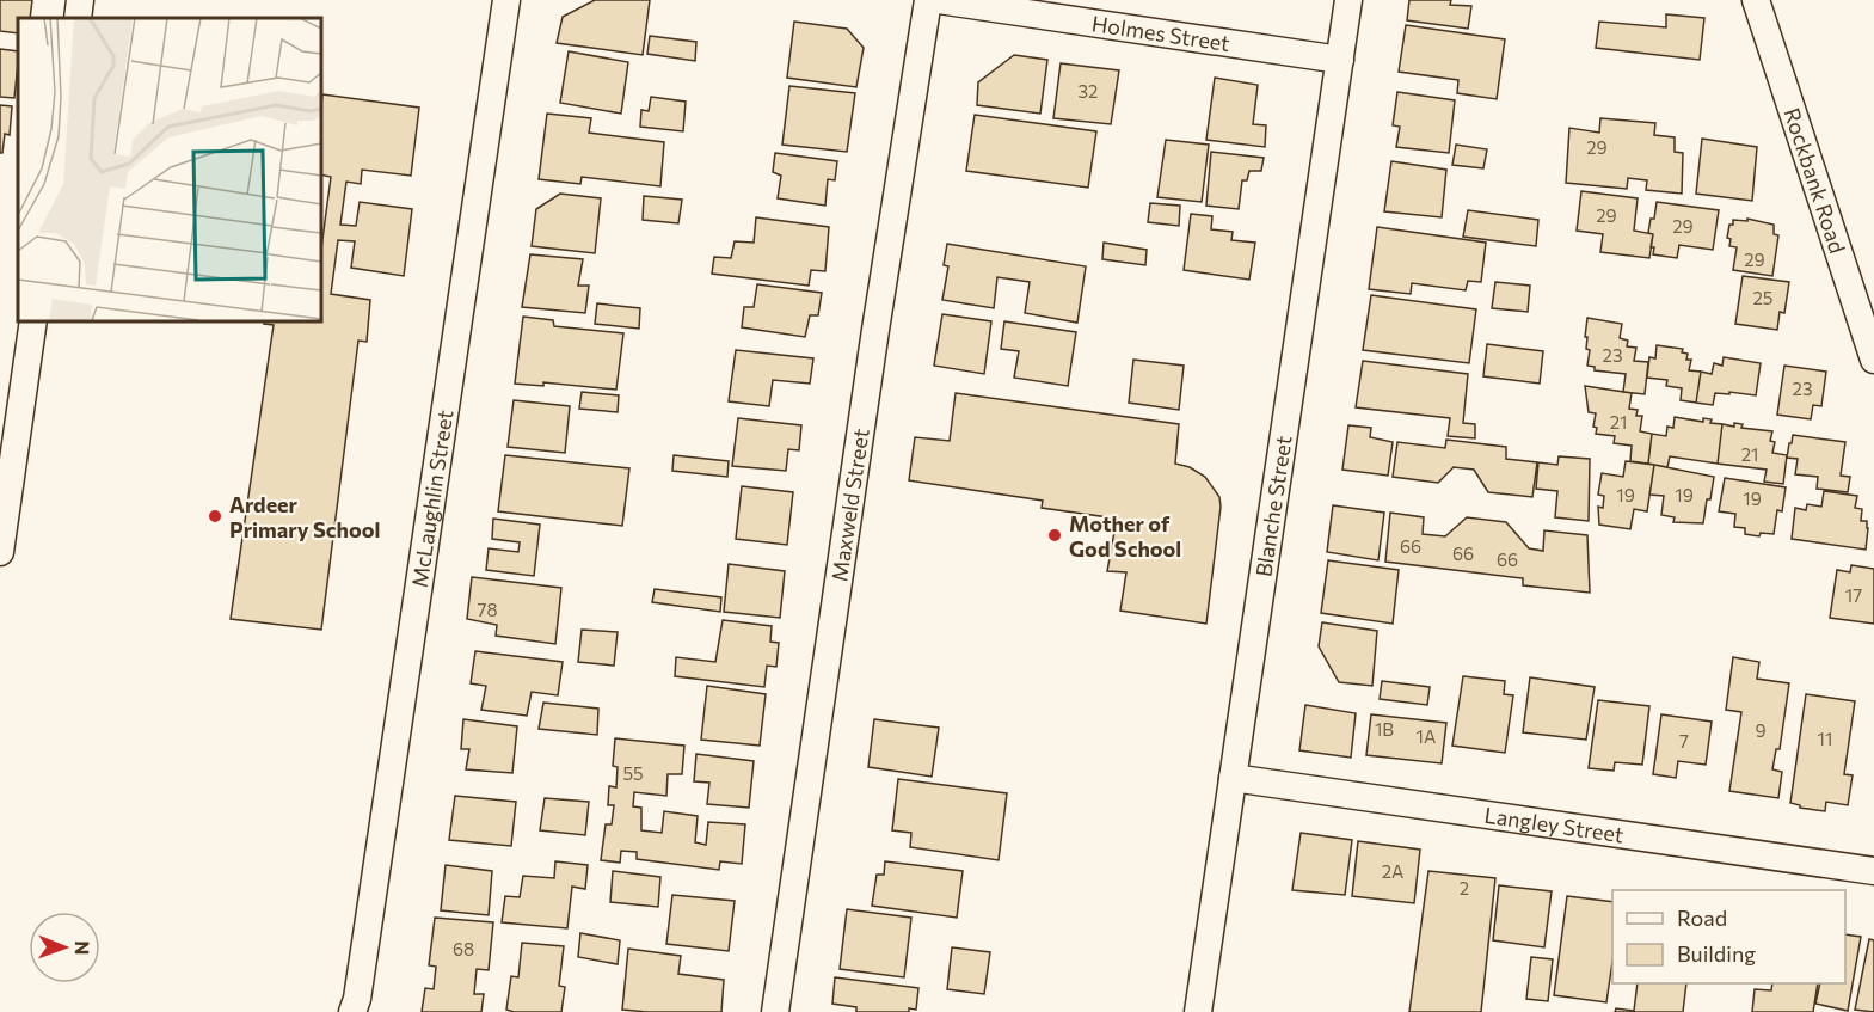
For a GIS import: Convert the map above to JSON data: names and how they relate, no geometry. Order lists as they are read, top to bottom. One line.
{"streets":{"street":["Holmes Street","Rockbank Road","McLaughlin Street","Maxweld Street","Blanche Street","Langley Street"]},"crossings":[["Holmes Street","Blanche Street"],["Blanche Street","Langley Street"]],"places":["Ardeer Primary School","Mother of God School"],"house_numbers":["32","29","29","29","29","25","23","23","21","21","19","19","19","66","66","66","17","78","1B","9","1A","11","7","55","2A","2","68"],"legend":["Road","Building"],"north":"right"}
